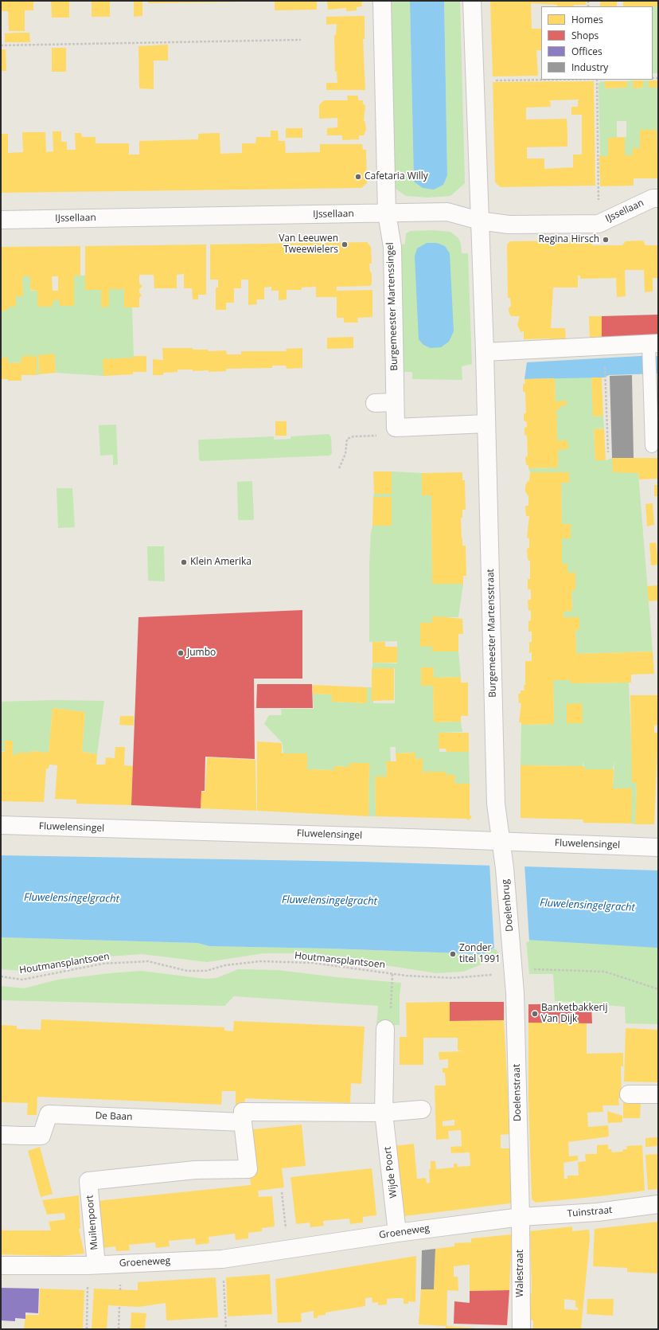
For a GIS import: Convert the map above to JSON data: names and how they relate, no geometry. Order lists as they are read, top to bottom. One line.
{"streets":{"street":["IJssellaan","Burgemeester Martenssingel","Burgemeester Martensstraat","Fluwelensingel","Doelenbrug","Doelenstraat","De Baan","Wijde Poort","Tuinstraat","Muilenpoort","Groeneweg","Walestraat"],"path":["Houtmansplantsoen"]},"crossings":[["IJssellaan","Burgemeester Martenssingel"],["Burgemeester Martensstraat","Fluwelensingel"],["Burgemeester Martensstraat","Doelenbrug"],["Fluwelensingel","Doelenbrug"],["Doelenbrug","Houtmansplantsoen"],["Doelenbrug","Doelenstraat"],["Houtmansplantsoen","Doelenstraat"],["Doelenstraat","Tuinstraat"],["Doelenstraat","Groeneweg"],["Doelenstraat","Walestraat"],["De Baan","Wijde Poort"],["De Baan","Muilenpoort"],["Wijde Poort","Groeneweg"],["Tuinstraat","Groeneweg"],["Tuinstraat","Walestraat"],["Muilenpoort","Groeneweg"],["Groeneweg","Walestraat"]],"water":["Fluwelensingelgracht"],"places":["Cafetaria Willy","Regina Hirsch","Van Leeuwen Tweewielers","Klein Amerika","Jumbo","Zonder titel 1991","Banketbakkerij Van Dijk"],"legend":["Homes","Shops","Offices","Industry"]}
